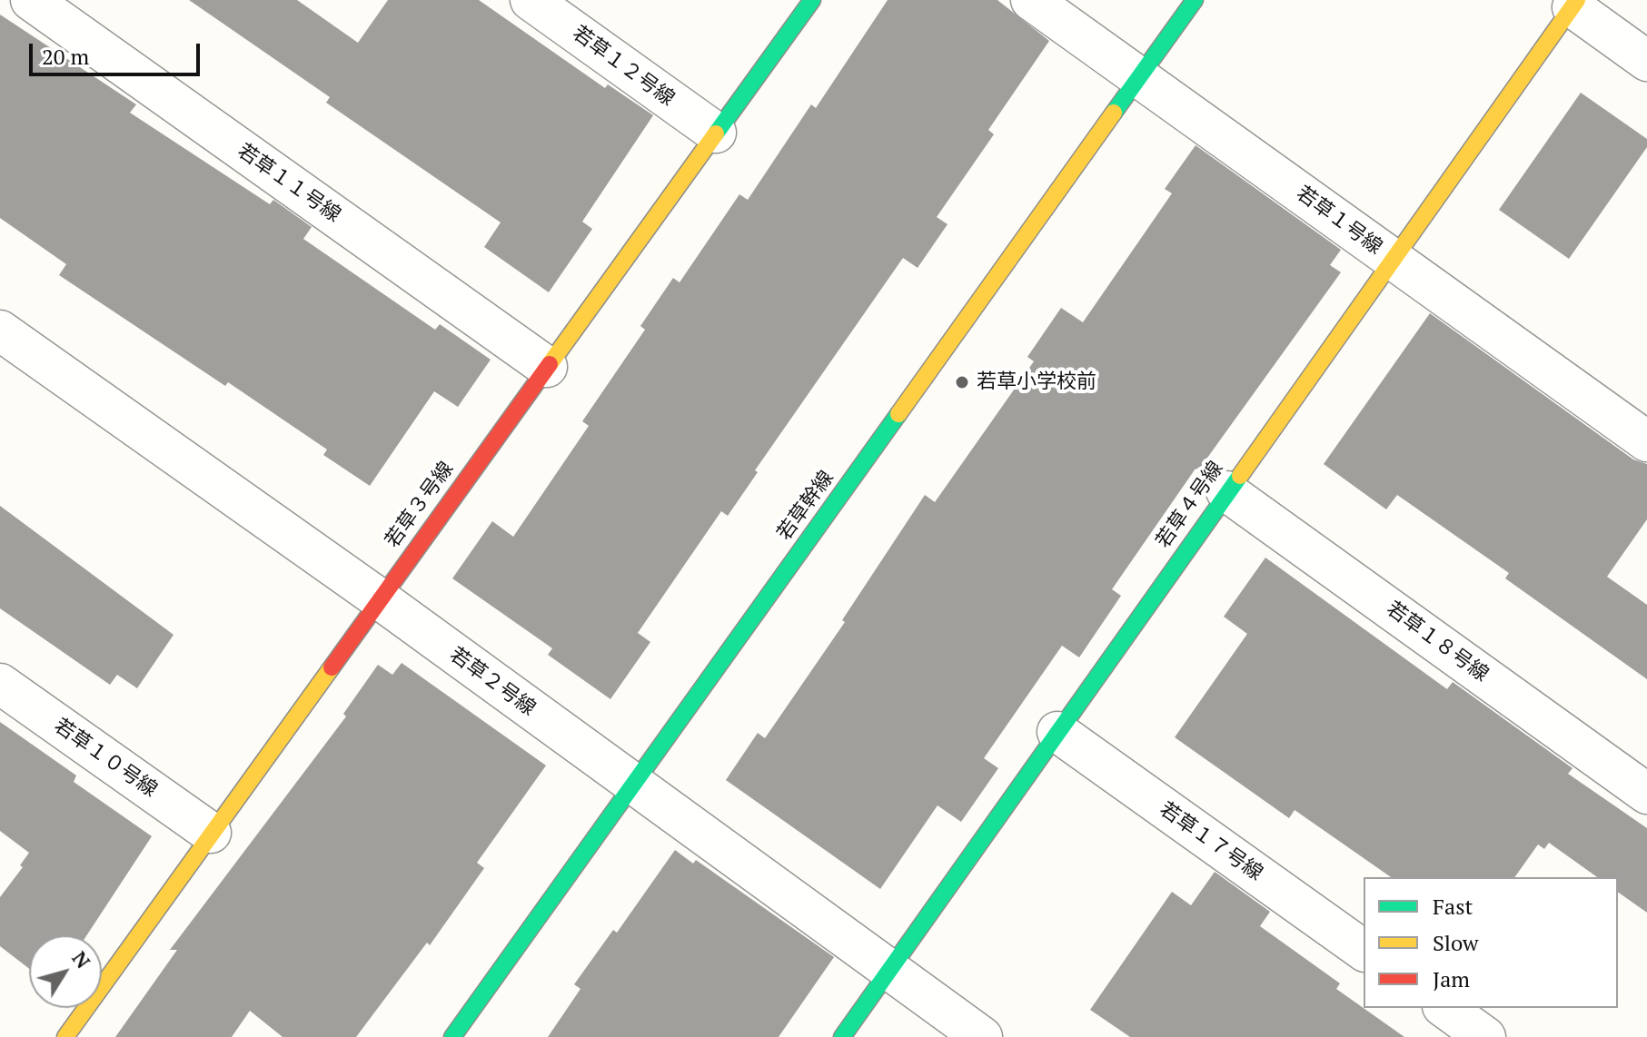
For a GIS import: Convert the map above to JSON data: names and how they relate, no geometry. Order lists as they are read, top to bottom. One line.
{"streets":{"street":["若草１２号線","若草１１号線","若草１号線","若草３号線","若草４号線","若草幹線","若草１８号線","若草２号線","若草１０号線","若草１７号線"]},"crossings":[["若草１２号線","若草３号線"],["若草１１号線","若草３号線"],["若草１号線","若草４号線"],["若草１号線","若草幹線"],["若草３号線","若草２号線"],["若草３号線","若草１０号線"],["若草４号線","若草１８号線"],["若草４号線","若草２号線"],["若草４号線","若草１７号線"],["若草幹線","若草２号線"]],"places":["若草小学校前"],"legend":["Fast","Slow","Jam"],"scale_bar":"20 m","north":"top right"}
